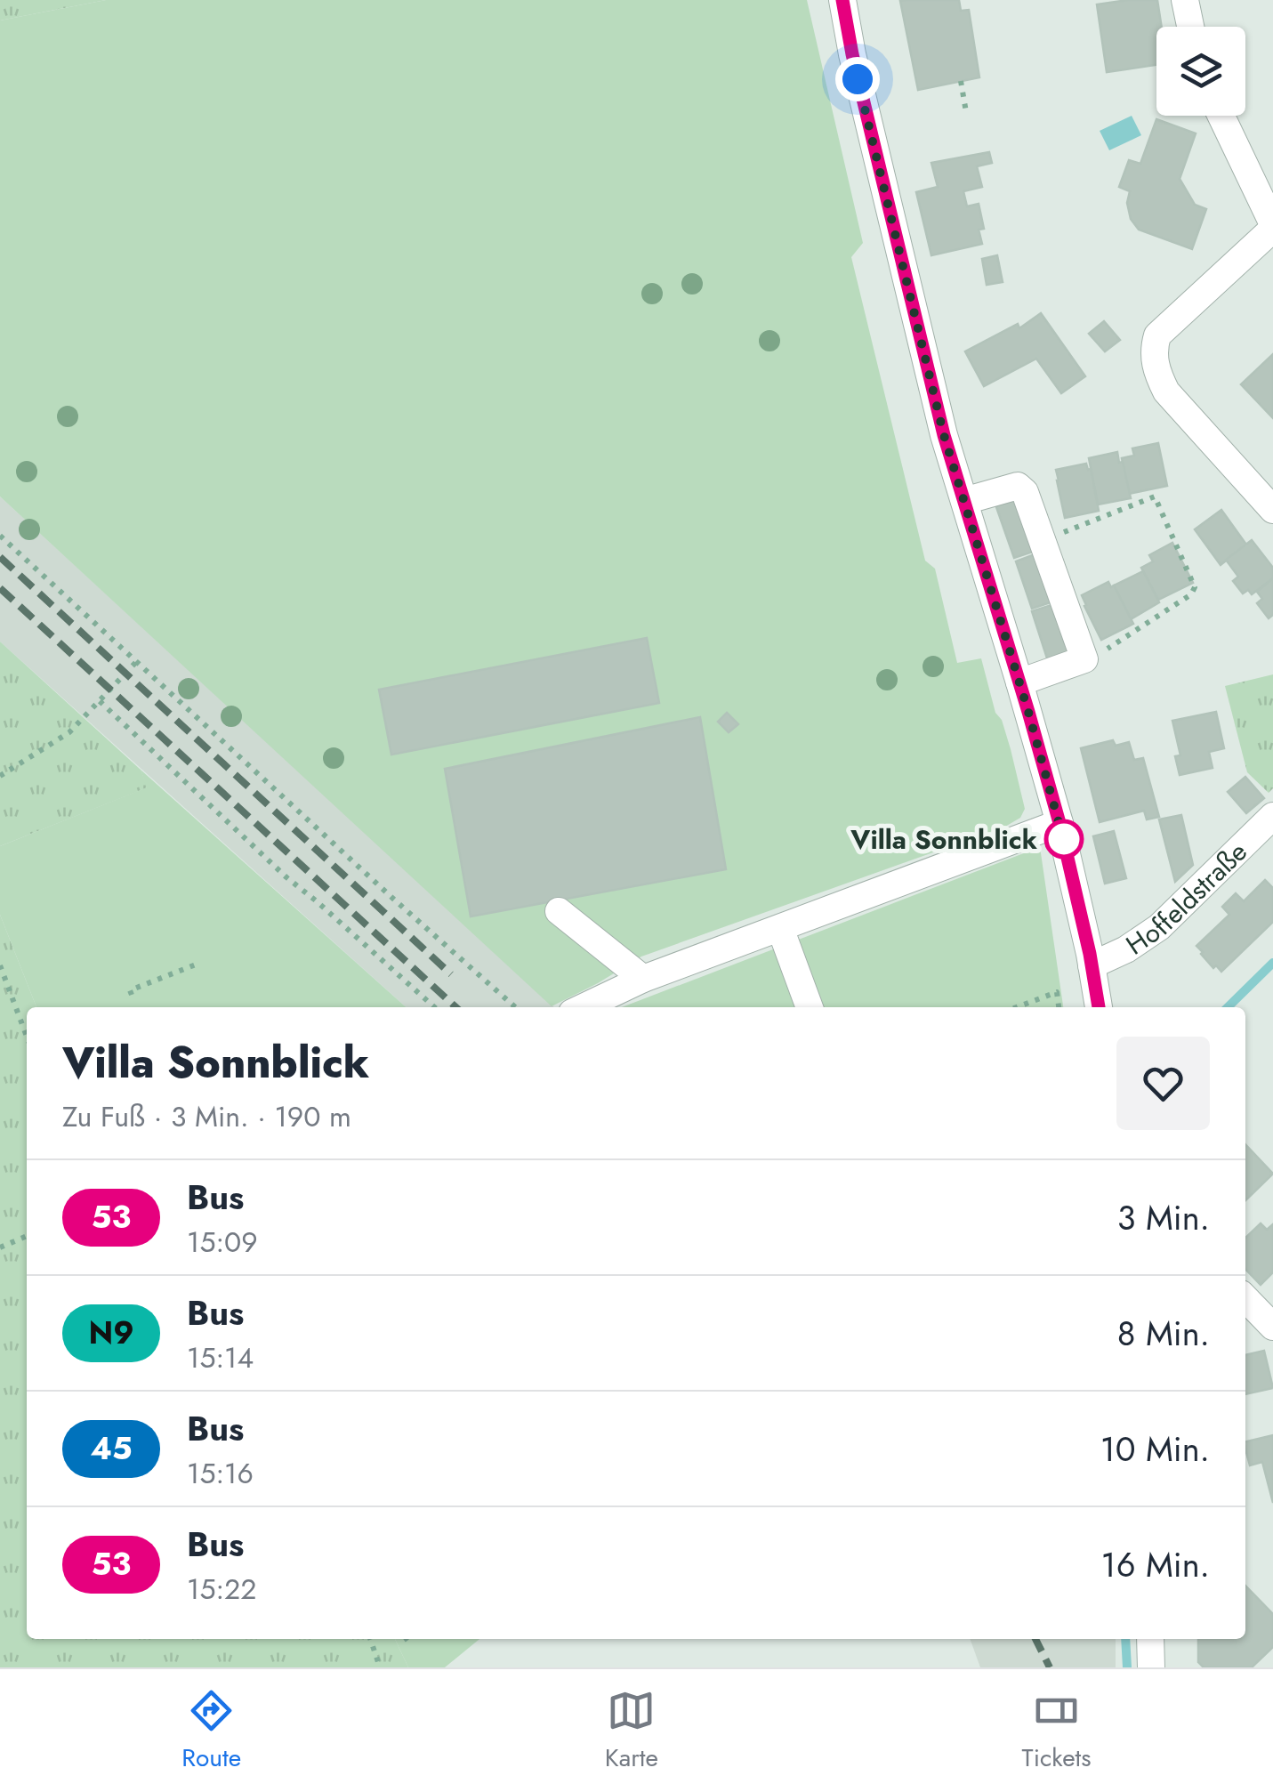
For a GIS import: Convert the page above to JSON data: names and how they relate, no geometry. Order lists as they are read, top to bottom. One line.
{"streets":{"street":["Hoffeldstraße"]},"places":["Villa Sonnblick"],"lines":["bus line 53"],"page":{"heading":["Villa Sonnblick","Zu Fuß · 3 Min. · 190 m"],"list":[{"mark":"53","name":"Bus","note":"15:09","value":"3 Min."},{"mark":"N9","name":"Bus","note":"15:14","value":"8 Min."},{"mark":"45","name":"Bus","note":"15:16","value":"10 Min."},{"mark":"53","name":"Bus","note":"15:22","value":"16 Min."}],"tabs":["Route","Karte","Tickets"]}}
